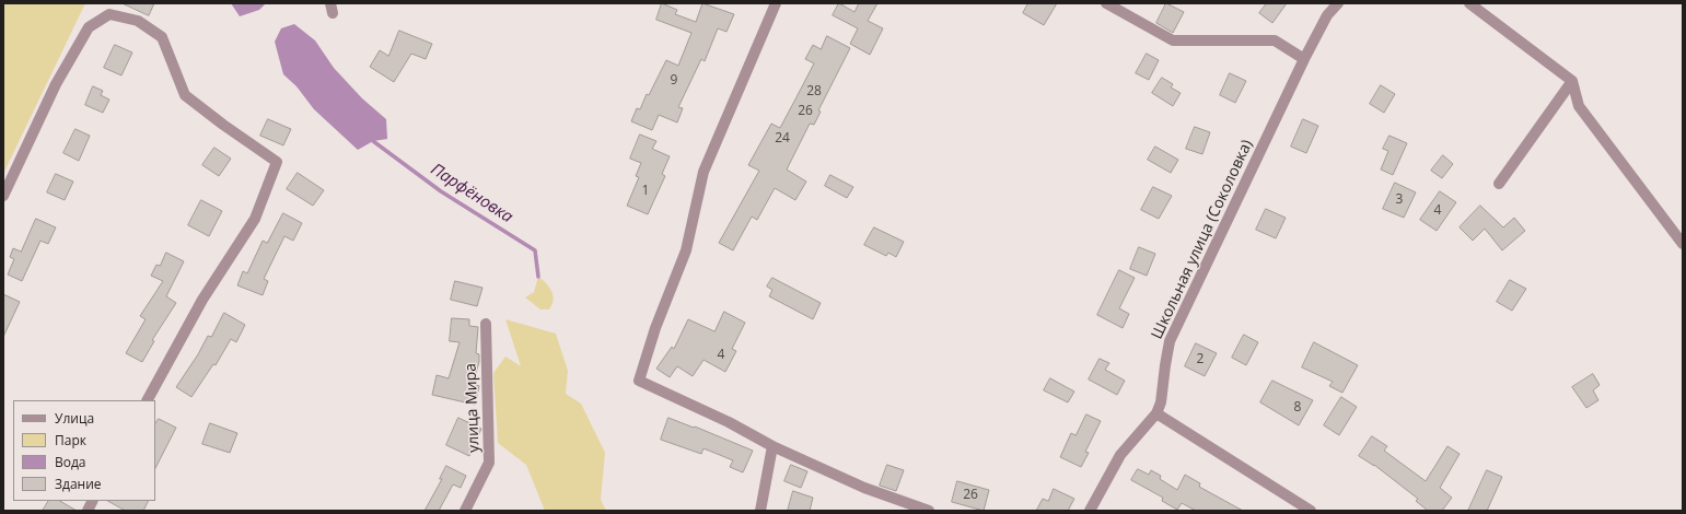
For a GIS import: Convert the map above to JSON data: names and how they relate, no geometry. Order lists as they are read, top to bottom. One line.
{"streets":{"street":["Школьная улица (Соколовка)","улица Мира"]},"water":["Парфёновка"],"house_numbers":["9","28","26","24","1","3","4","4","2","8","26"],"legend":["Улица","Парк","Вода","Здание"]}
